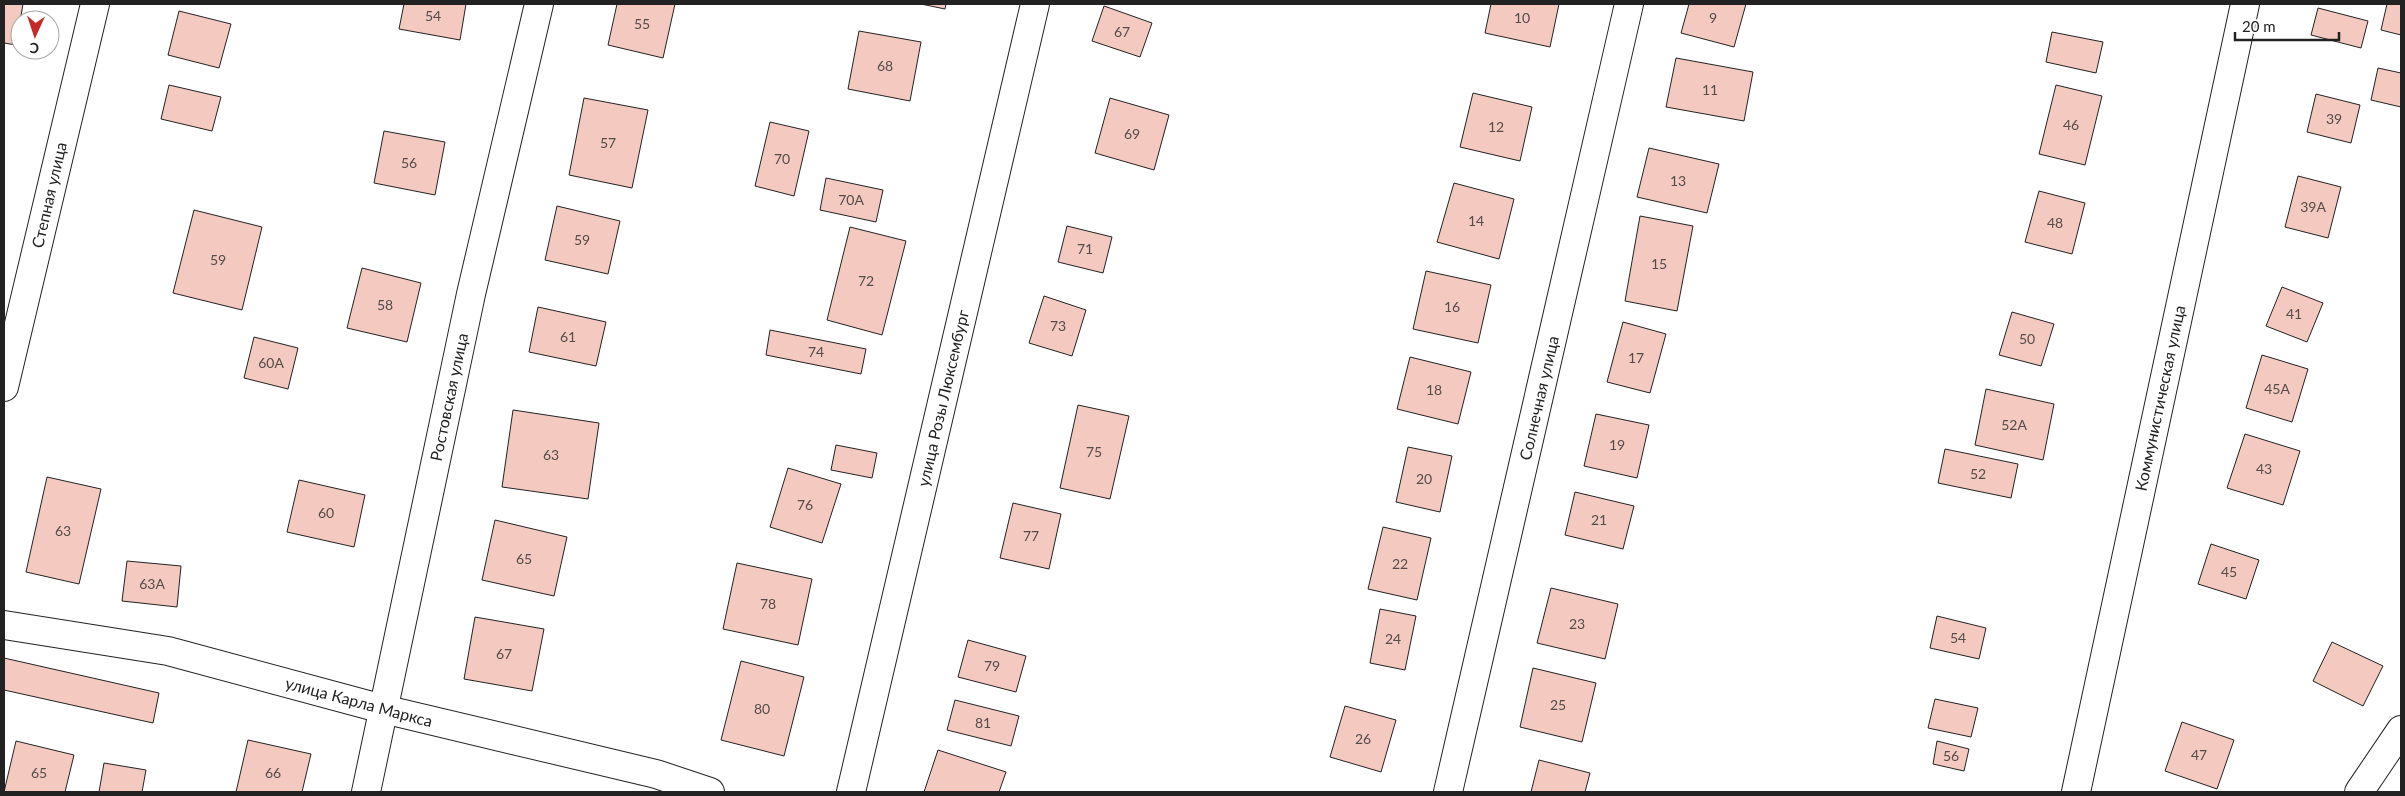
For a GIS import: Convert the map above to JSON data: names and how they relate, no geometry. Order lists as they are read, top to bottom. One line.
{"streets":{"street":["Степная улица","Ростовская улица","улица Розы Люксембург","Солнечная улица","Коммунистическая улица","улица Карла Маркса"]},"crossings":[["Ростовская улица","улица Карла Маркса"]],"house_numbers":["54","10","9","55","67","68","11","39","46","12","69","57","70","56","13","70А","39А","14","48","59","71","59","15","72","58","16","41","73","61","50","74","17","60А","45А","18","52А","19","75","63","43","52","20","76","60","21","63","77","65","22","45","63А","78","23","54","24","67","79","25","80","81","26","47","56","65","66"],"scale_bar":"20 m","north":"bottom"}
